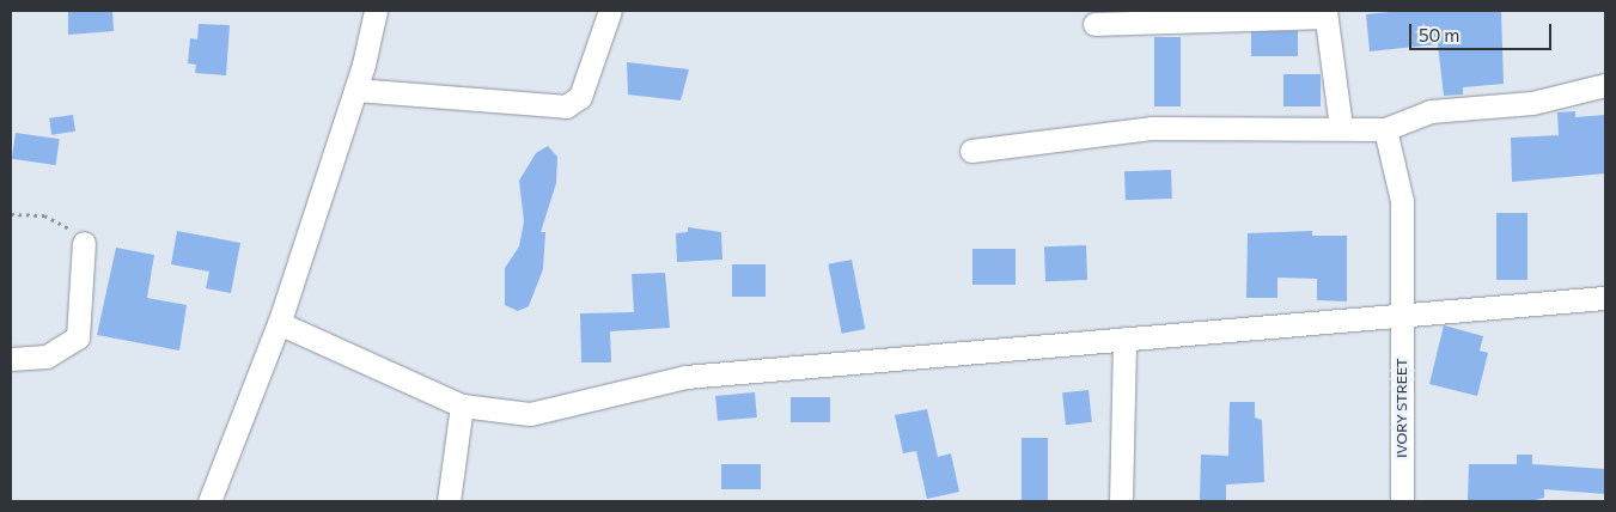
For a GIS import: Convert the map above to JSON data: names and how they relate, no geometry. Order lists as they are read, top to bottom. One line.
{"streets":{"street":["IVORY STREET"]},"scale_bar":"50 m"}
